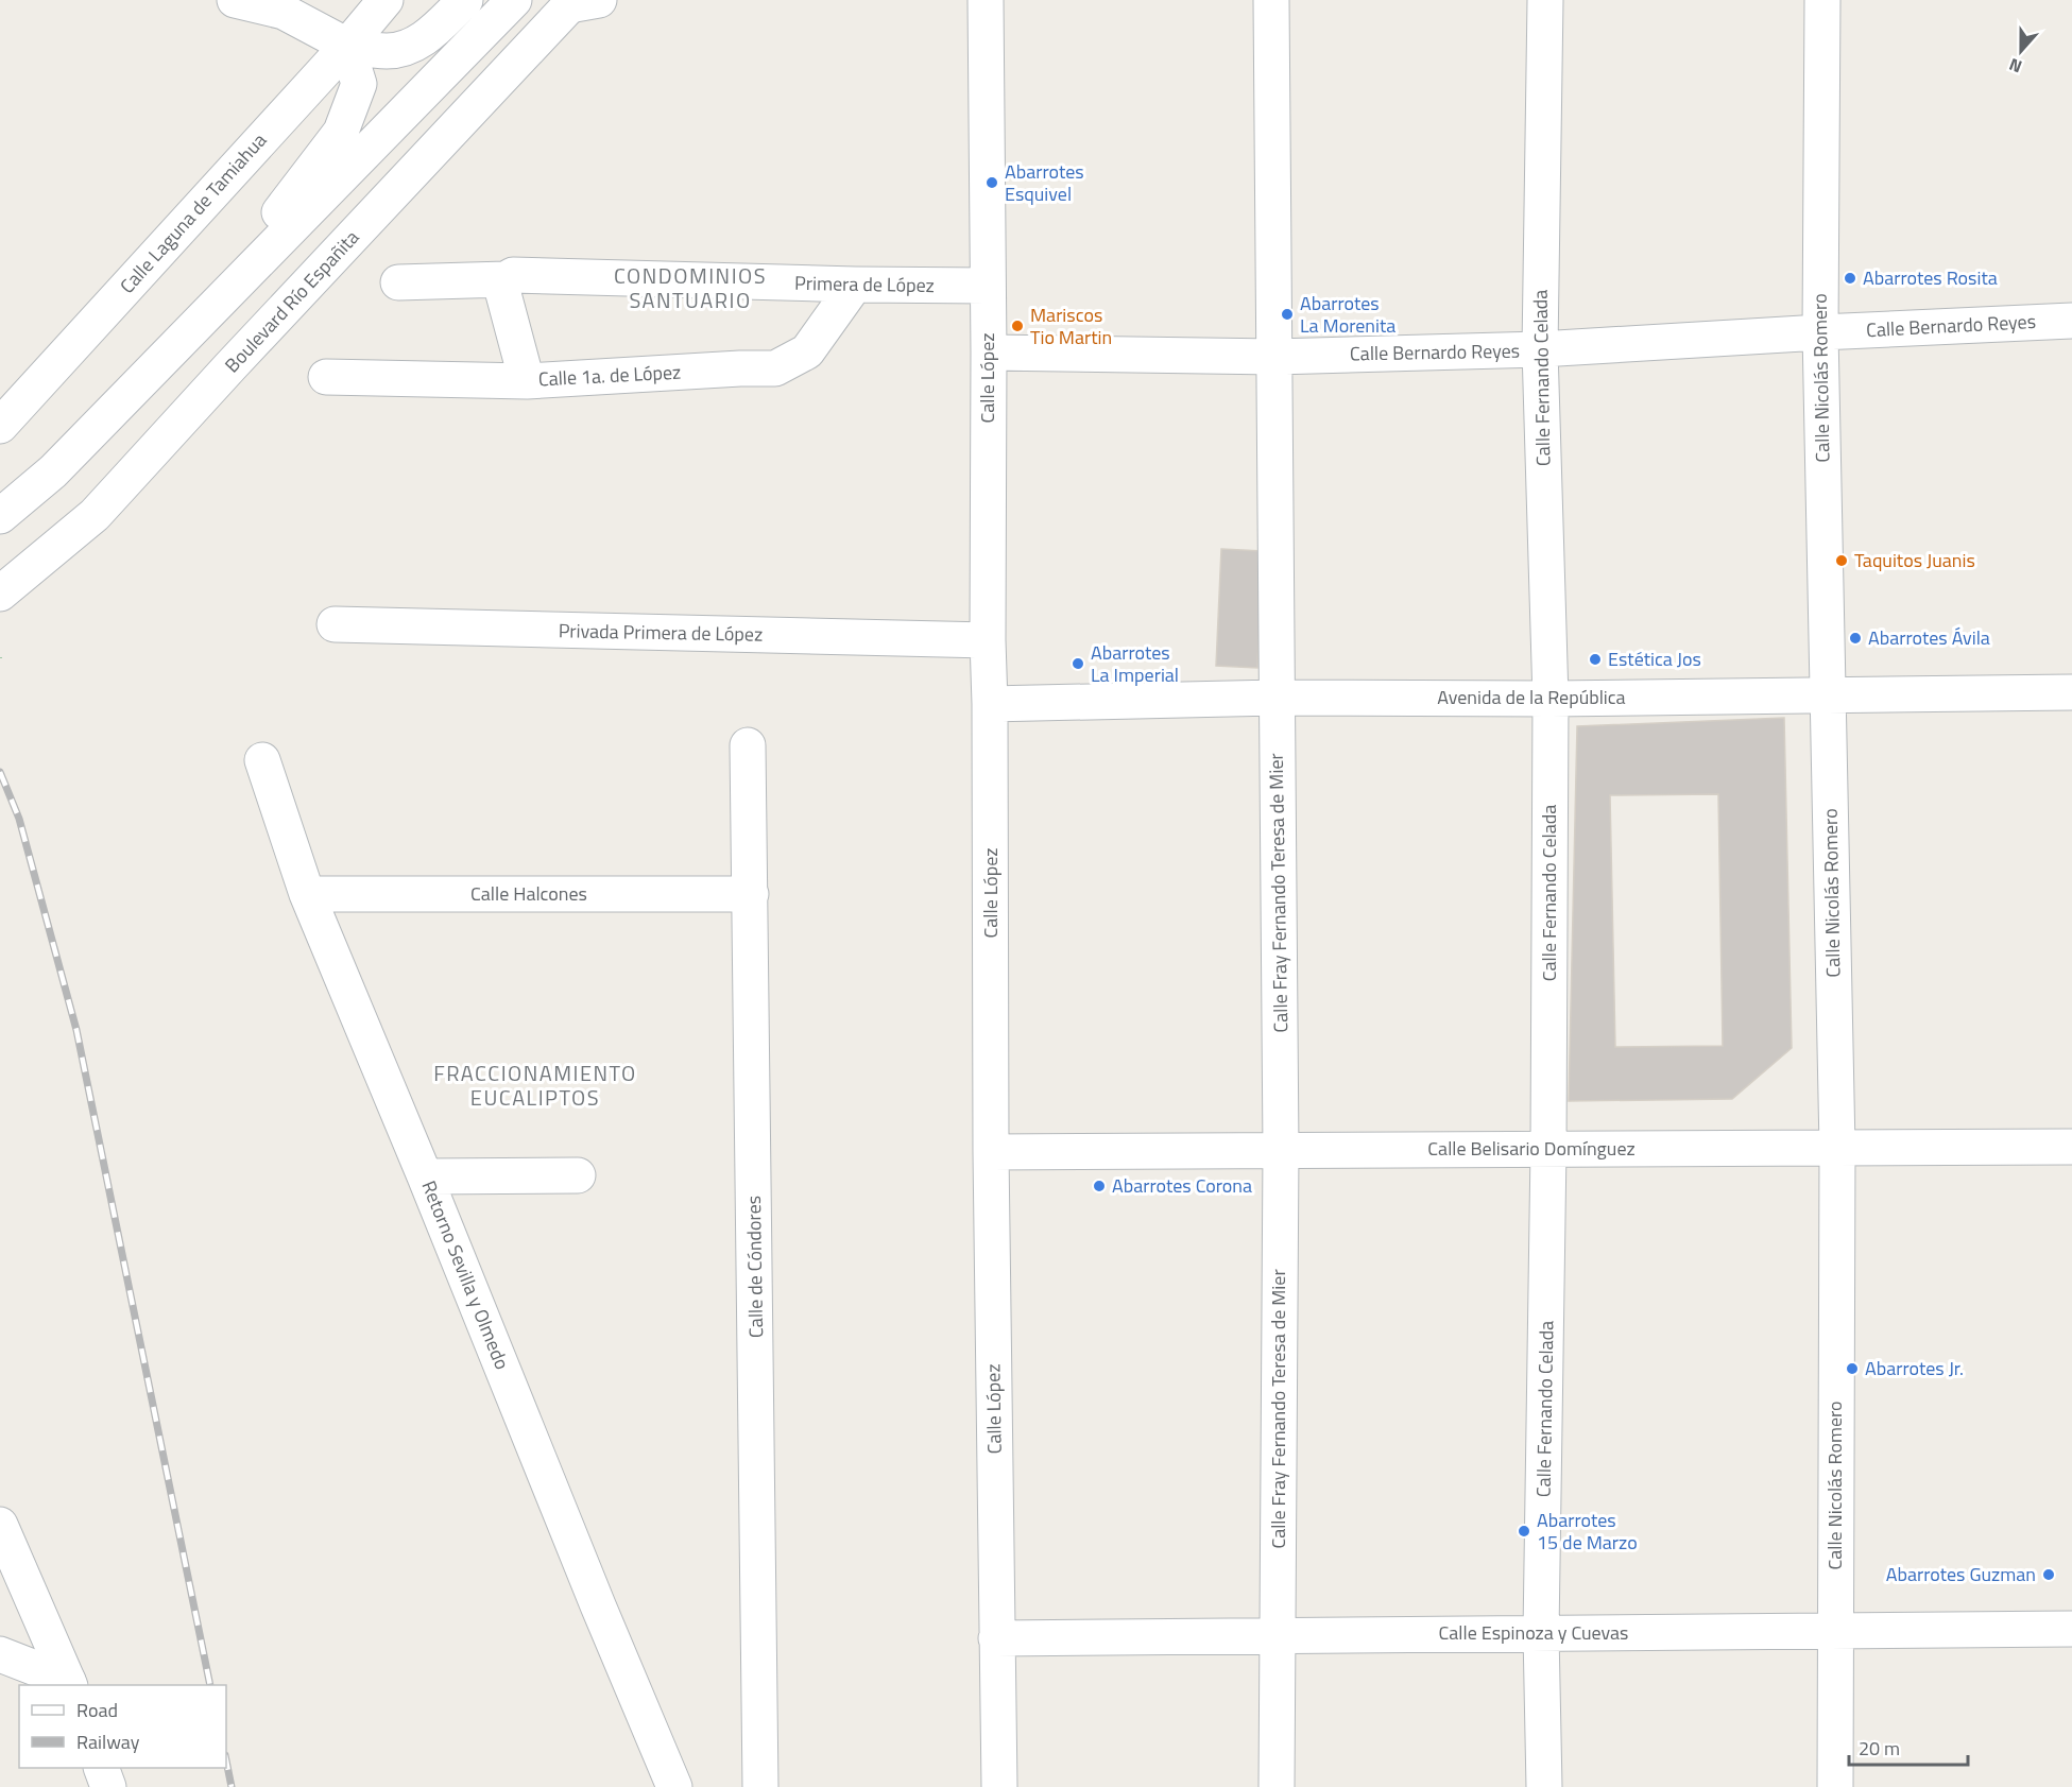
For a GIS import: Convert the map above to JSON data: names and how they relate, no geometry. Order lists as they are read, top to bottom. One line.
{"streets":{"street":["Calle Laguna de Tamiahua","Primera de López","Boulevard Río Españita","Calle Bernardo Reyes","Calle 1a. de López","Calle López","Calle Fernando Celada","Calle Nicolás Romero","Privada Primera de López","Avenida de la República","Calle Fray Fernando Teresa de Mier","Calle Halcones","Calle Belisario Domínguez","Calle de Cóndores","Retorno Sevilla y Olmedo","Calle Espinoza y Cuevas"]},"crossings":[["Primera de López","Calle 1a. de López"],["Primera de López","Calle López"],["Calle Bernardo Reyes","Calle López"],["Calle Bernardo Reyes","Calle Fernando Celada"],["Calle Bernardo Reyes","Calle Nicolás Romero"],["Calle Bernardo Reyes","Calle Fray Fernando Teresa de Mier"],["Calle López","Privada Primera de López"],["Calle López","Avenida de la República"],["Calle López","Calle Belisario Domínguez"],["Calle López","Calle Espinoza y Cuevas"],["Calle Fernando Celada","Avenida de la República"],["Calle Fernando Celada","Calle Belisario Domínguez"],["Calle Fernando Celada","Calle Espinoza y Cuevas"],["Calle Nicolás Romero","Avenida de la República"],["Calle Nicolás Romero","Calle Belisario Domínguez"],["Calle Nicolás Romero","Calle Espinoza y Cuevas"],["Avenida de la República","Calle Fray Fernando Teresa de Mier"],["Calle Fray Fernando Teresa de Mier","Calle Belisario Domínguez"],["Calle Fray Fernando Teresa de Mier","Calle Espinoza y Cuevas"],["Calle Halcones","Calle de Cóndores"],["Calle Halcones","Retorno Sevilla y Olmedo"]],"districts":["CONDOMINIOS SANTUARIO","FRACCIONAMIENTO EUCALIPTOS"],"places":["Abarrotes Esquivel","Abarrotes Rosita","Abarrotes La Morenita","Mariscos Tio Martin","Taquitos Juanis","Abarrotes Ávila","Estética Jos","Abarrotes La Imperial","Abarrotes Corona","Abarrotes Jr.","Abarrotes 15 de Marzo","Abarrotes Guzman"],"legend":["Road","Railway"],"scale_bar":"20 m","north":"bottom"}
